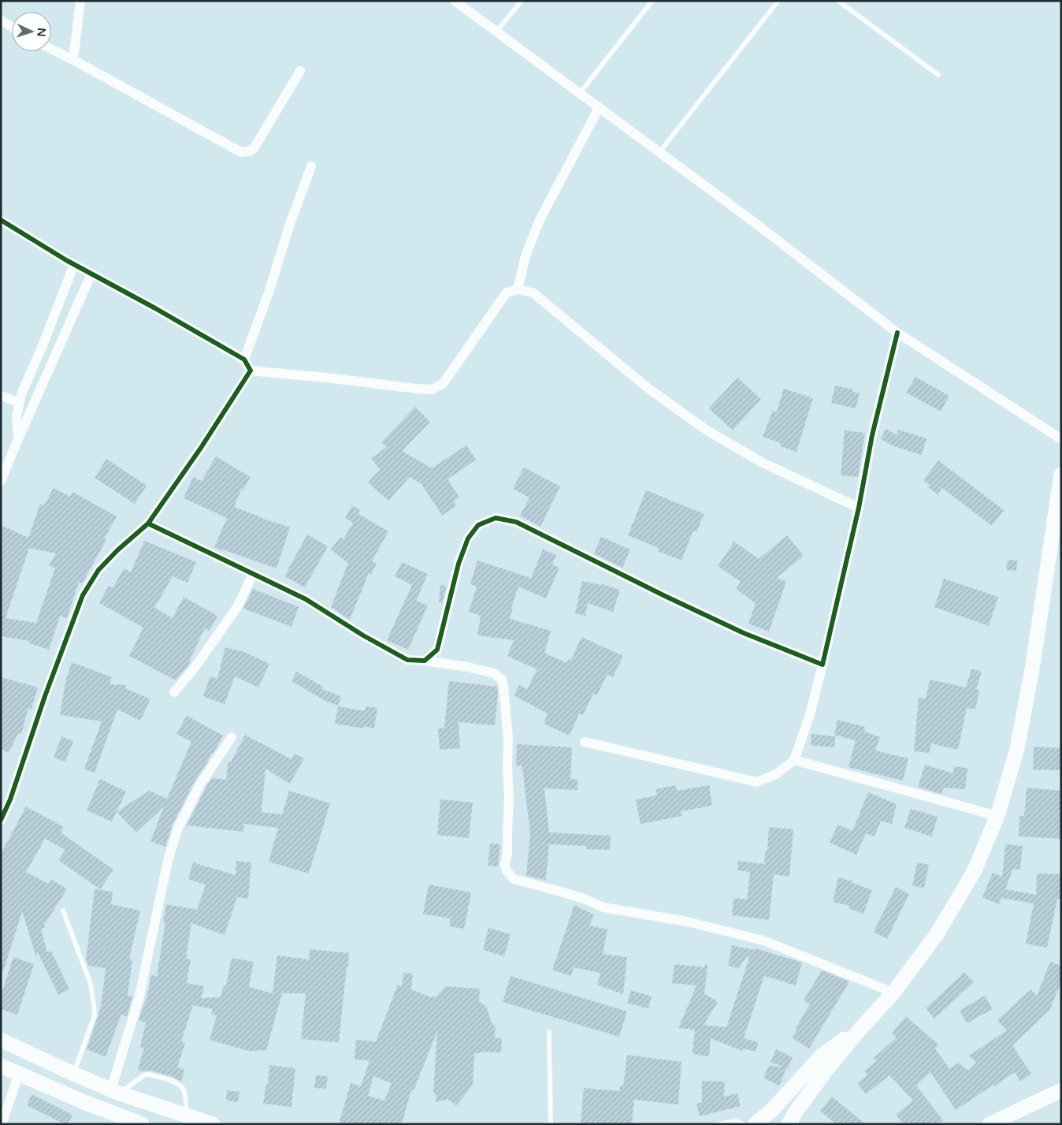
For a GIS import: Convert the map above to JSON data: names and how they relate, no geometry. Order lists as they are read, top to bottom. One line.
{"north":"right"}
